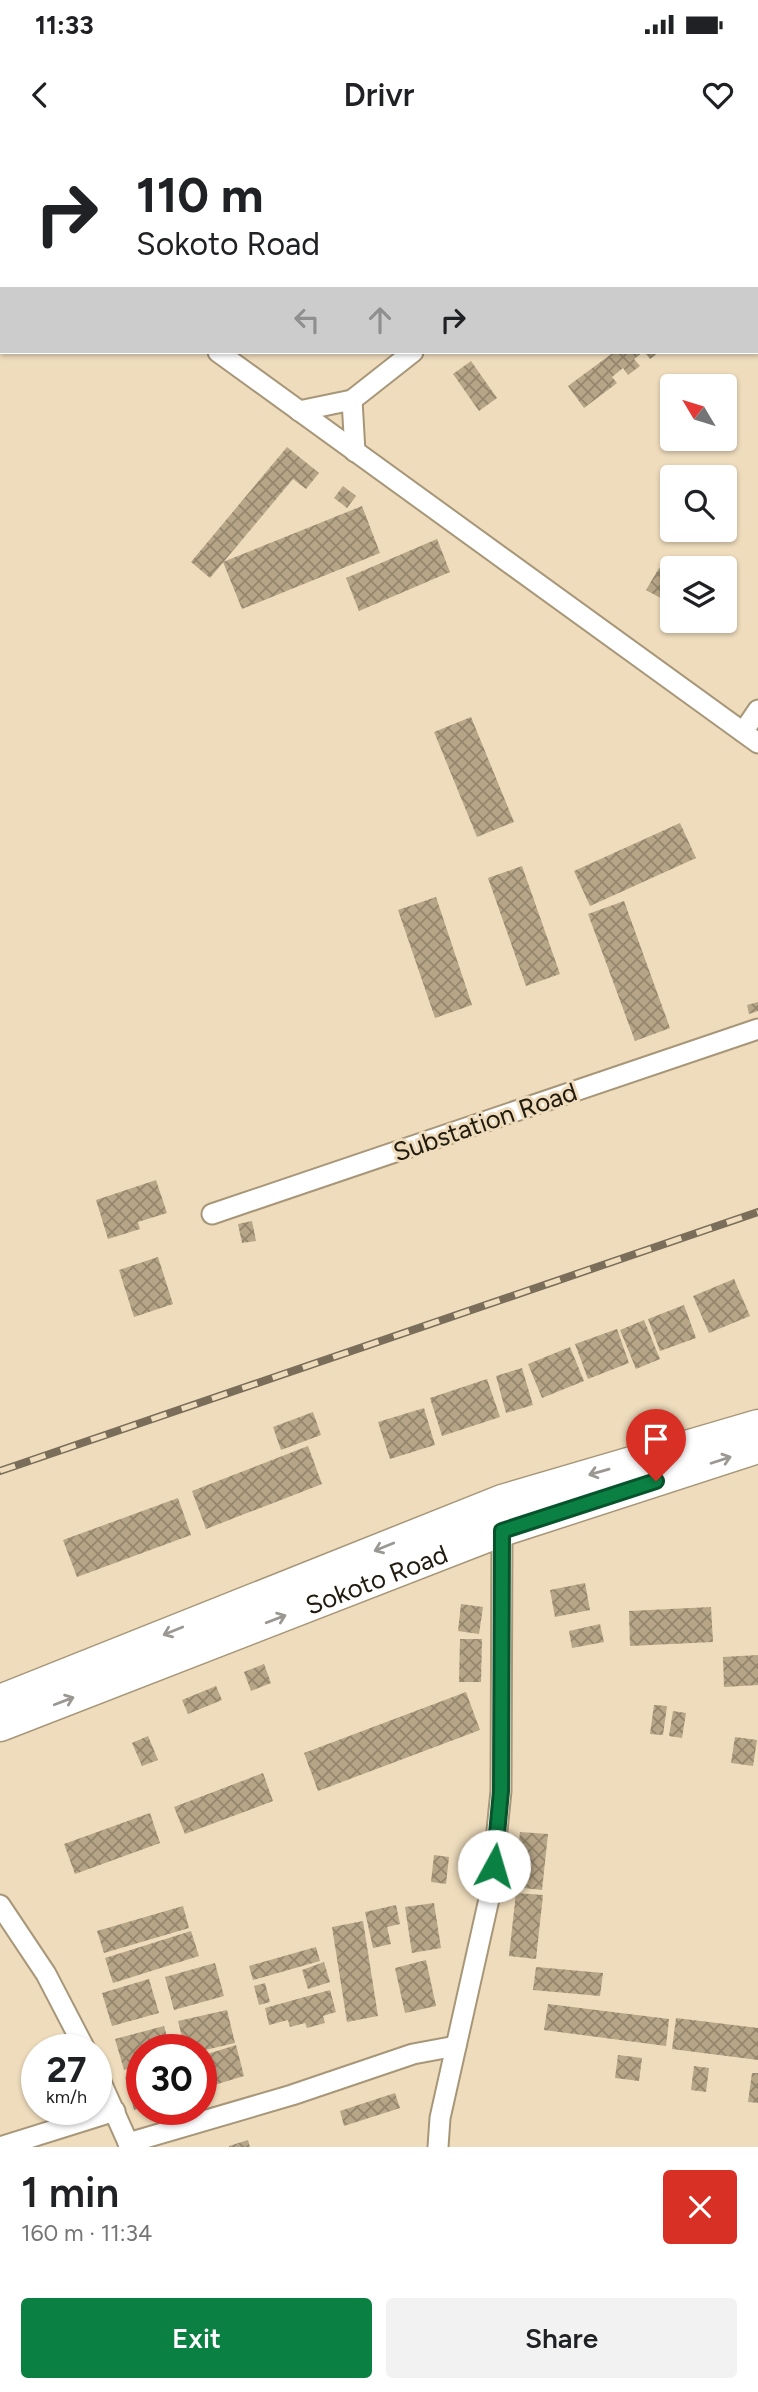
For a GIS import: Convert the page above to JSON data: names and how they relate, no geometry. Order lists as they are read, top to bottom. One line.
{"streets":{"main road":["Sokoto Road"],"street":["Substation Road"]},"north":"top left","page":{"status":"11:33","header":"Drivr","turn":["110 m","Sokoto Road"],"speed":"27 km/h","limit":"30","heading":["1 min","160 m · 11:34"],"buttons":["Exit","Share"]}}
